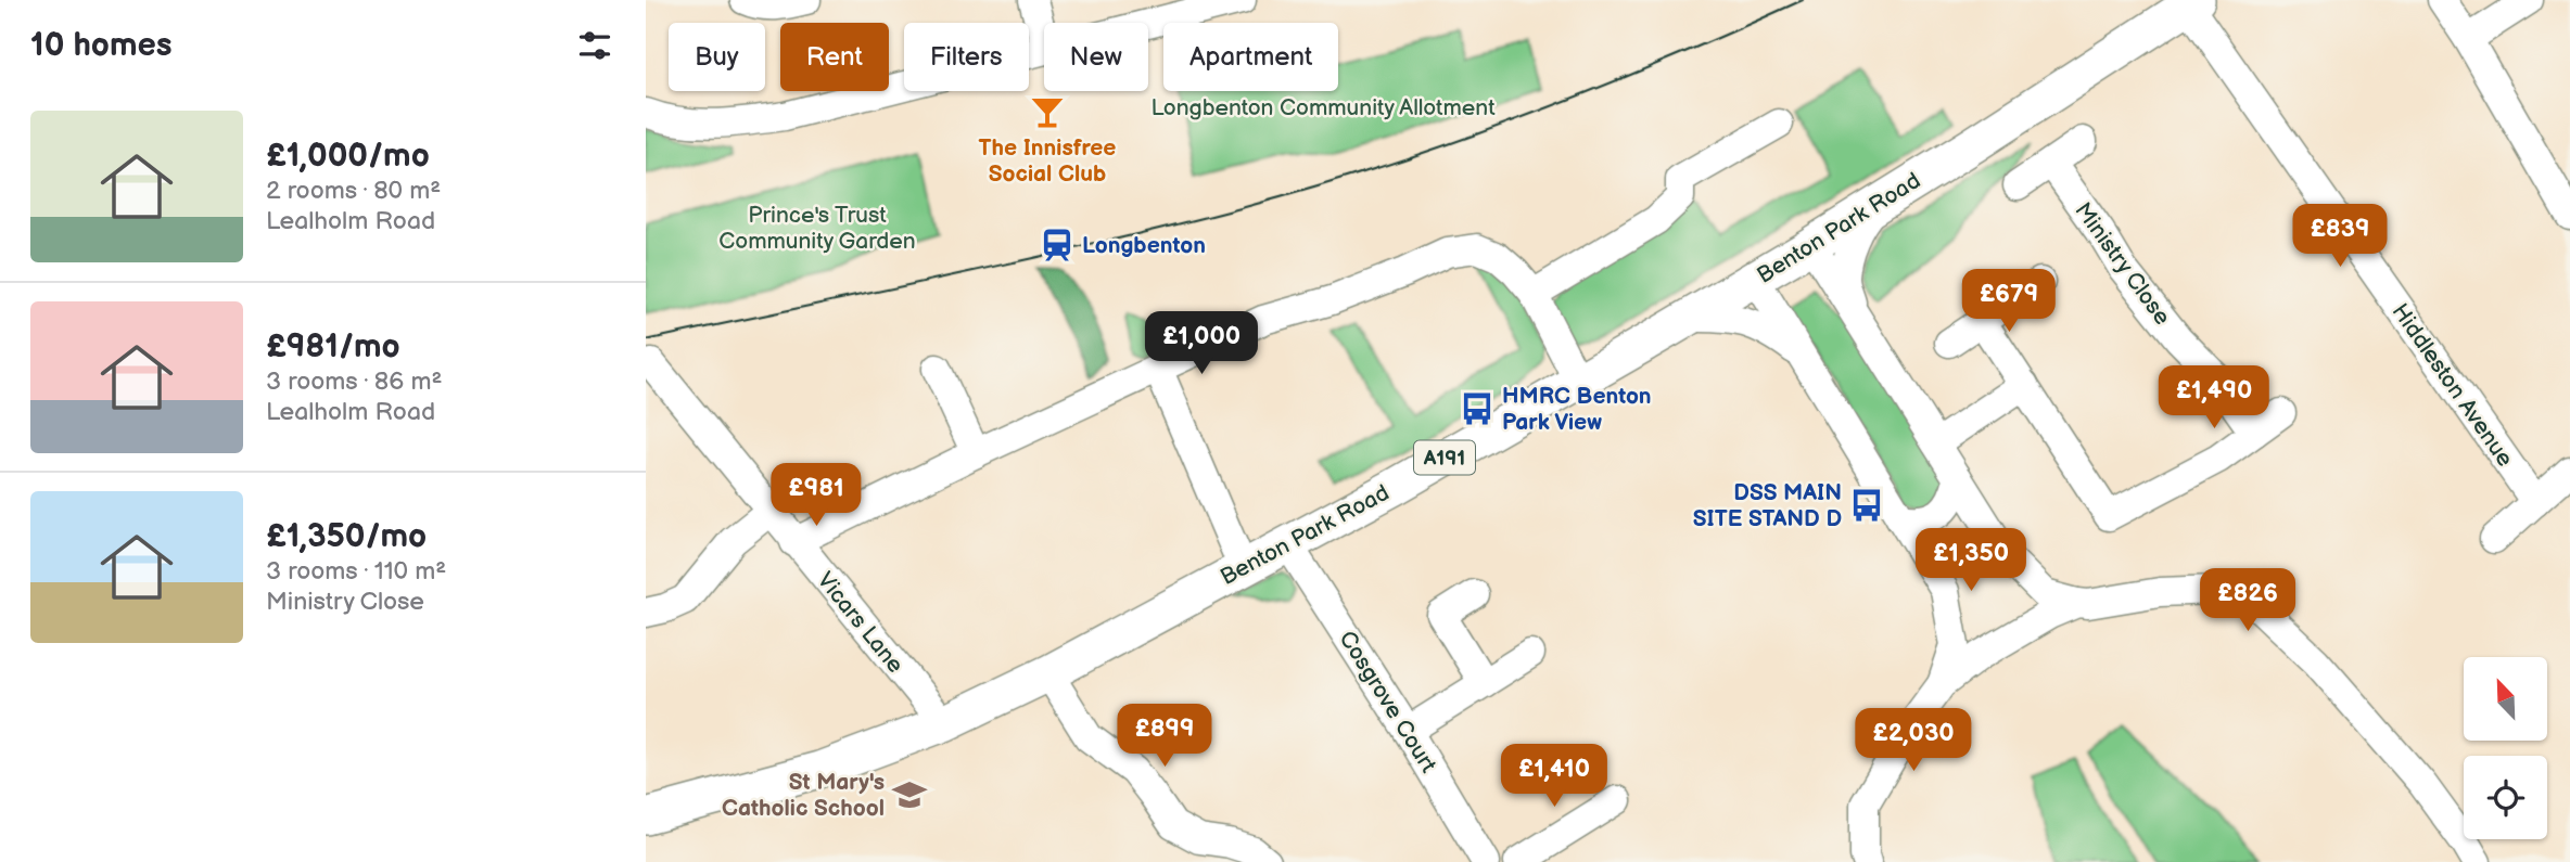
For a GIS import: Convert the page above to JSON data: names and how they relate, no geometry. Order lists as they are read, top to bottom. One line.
{"streets":{"main road":["Benton Park Road","A191"],"street":["Ministry Close","Hiddleston Avenue","Vicars Lane","Cosgrove Court"]},"crossings":[["Benton Park Road","Hiddleston Avenue"],["Benton Park Road","Vicars Lane"],["Benton Park Road","Cosgrove Court"]],"parks":["Longbenton Community Allotment","Prince's Trust Community Garden"],"places":{"bar":["The Innisfree Social Club"],"station":["Longbenton"],"bus stop":["HMRC Benton Park View","DSS MAIN SITE STAND D"],"school or university":["St Mary's Catholic School"]},"north":"top left","page":{"heading":"10 homes","chip":["Buy","Rent","Filters","New","Apartment"],"list":[{"name":"£1,000/mo","note":"2 rooms · 80 m² · Lealholm Road"},{"name":"£981/mo","note":"3 rooms · 86 m² · Lealholm Road"},{"name":"£1,350/mo","note":"3 rooms · 110 m² · Ministry Close"}],"price":["£839","£679","£1,000","£1,490","£981","£1,350","£826","£899","£2,030","£1,410"]}}
